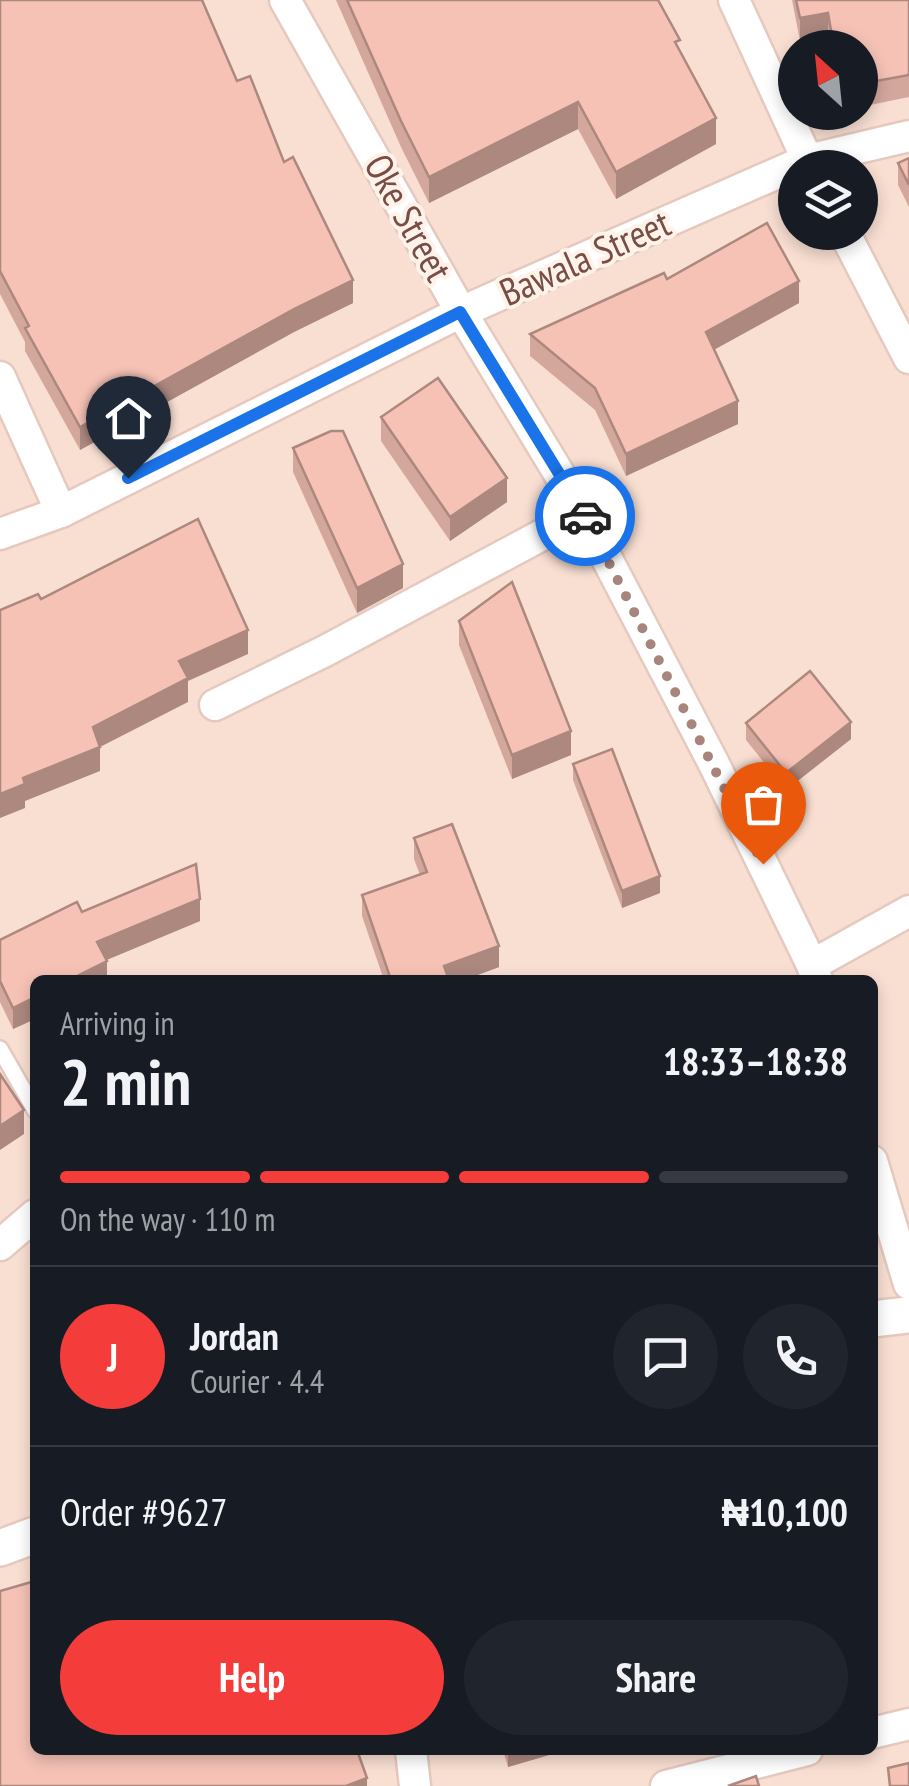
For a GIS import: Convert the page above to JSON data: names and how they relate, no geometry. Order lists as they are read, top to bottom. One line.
{"streets":{"street":["Oke Street","Bawala Street"]},"crossings":[["Oke Street","Bawala Street"]],"north":"top left","page":{"heading":["2 min","Arriving in","18:33–18:38"],"panel":["Jordan","Courier · 4.4","Order #9627","₦10,100"],"bar":"On the way · 110 m","round":"J","buttons":["Help","Share"]}}
